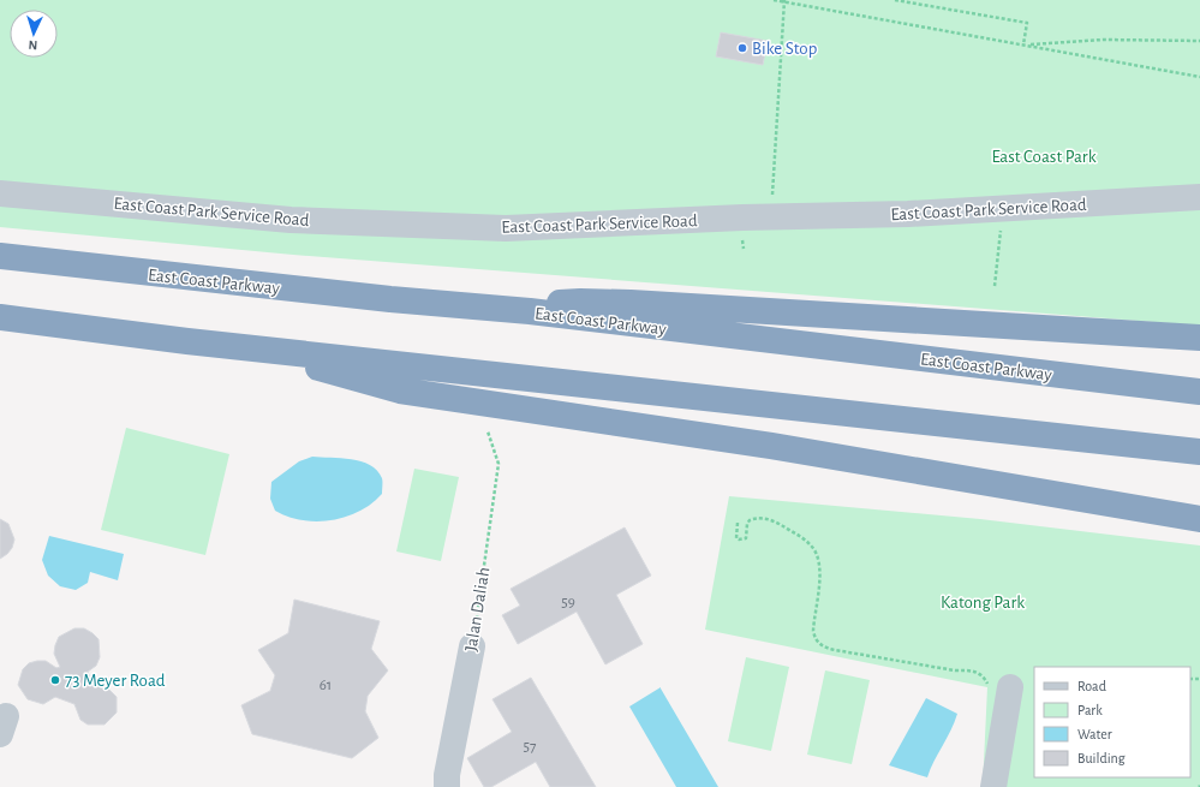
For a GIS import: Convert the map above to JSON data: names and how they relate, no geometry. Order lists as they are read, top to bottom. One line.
{"streets":{"highway":["East Coast Parkway"],"street":["East Coast Park Service Road","Jalan Daliah"]},"parks":["East Coast Park","Katong Park"],"places":["Bike Stop","73 Meyer Road"],"house_numbers":["59","61","57"],"legend":["Road","Park","Water","Building"],"north":"bottom"}
